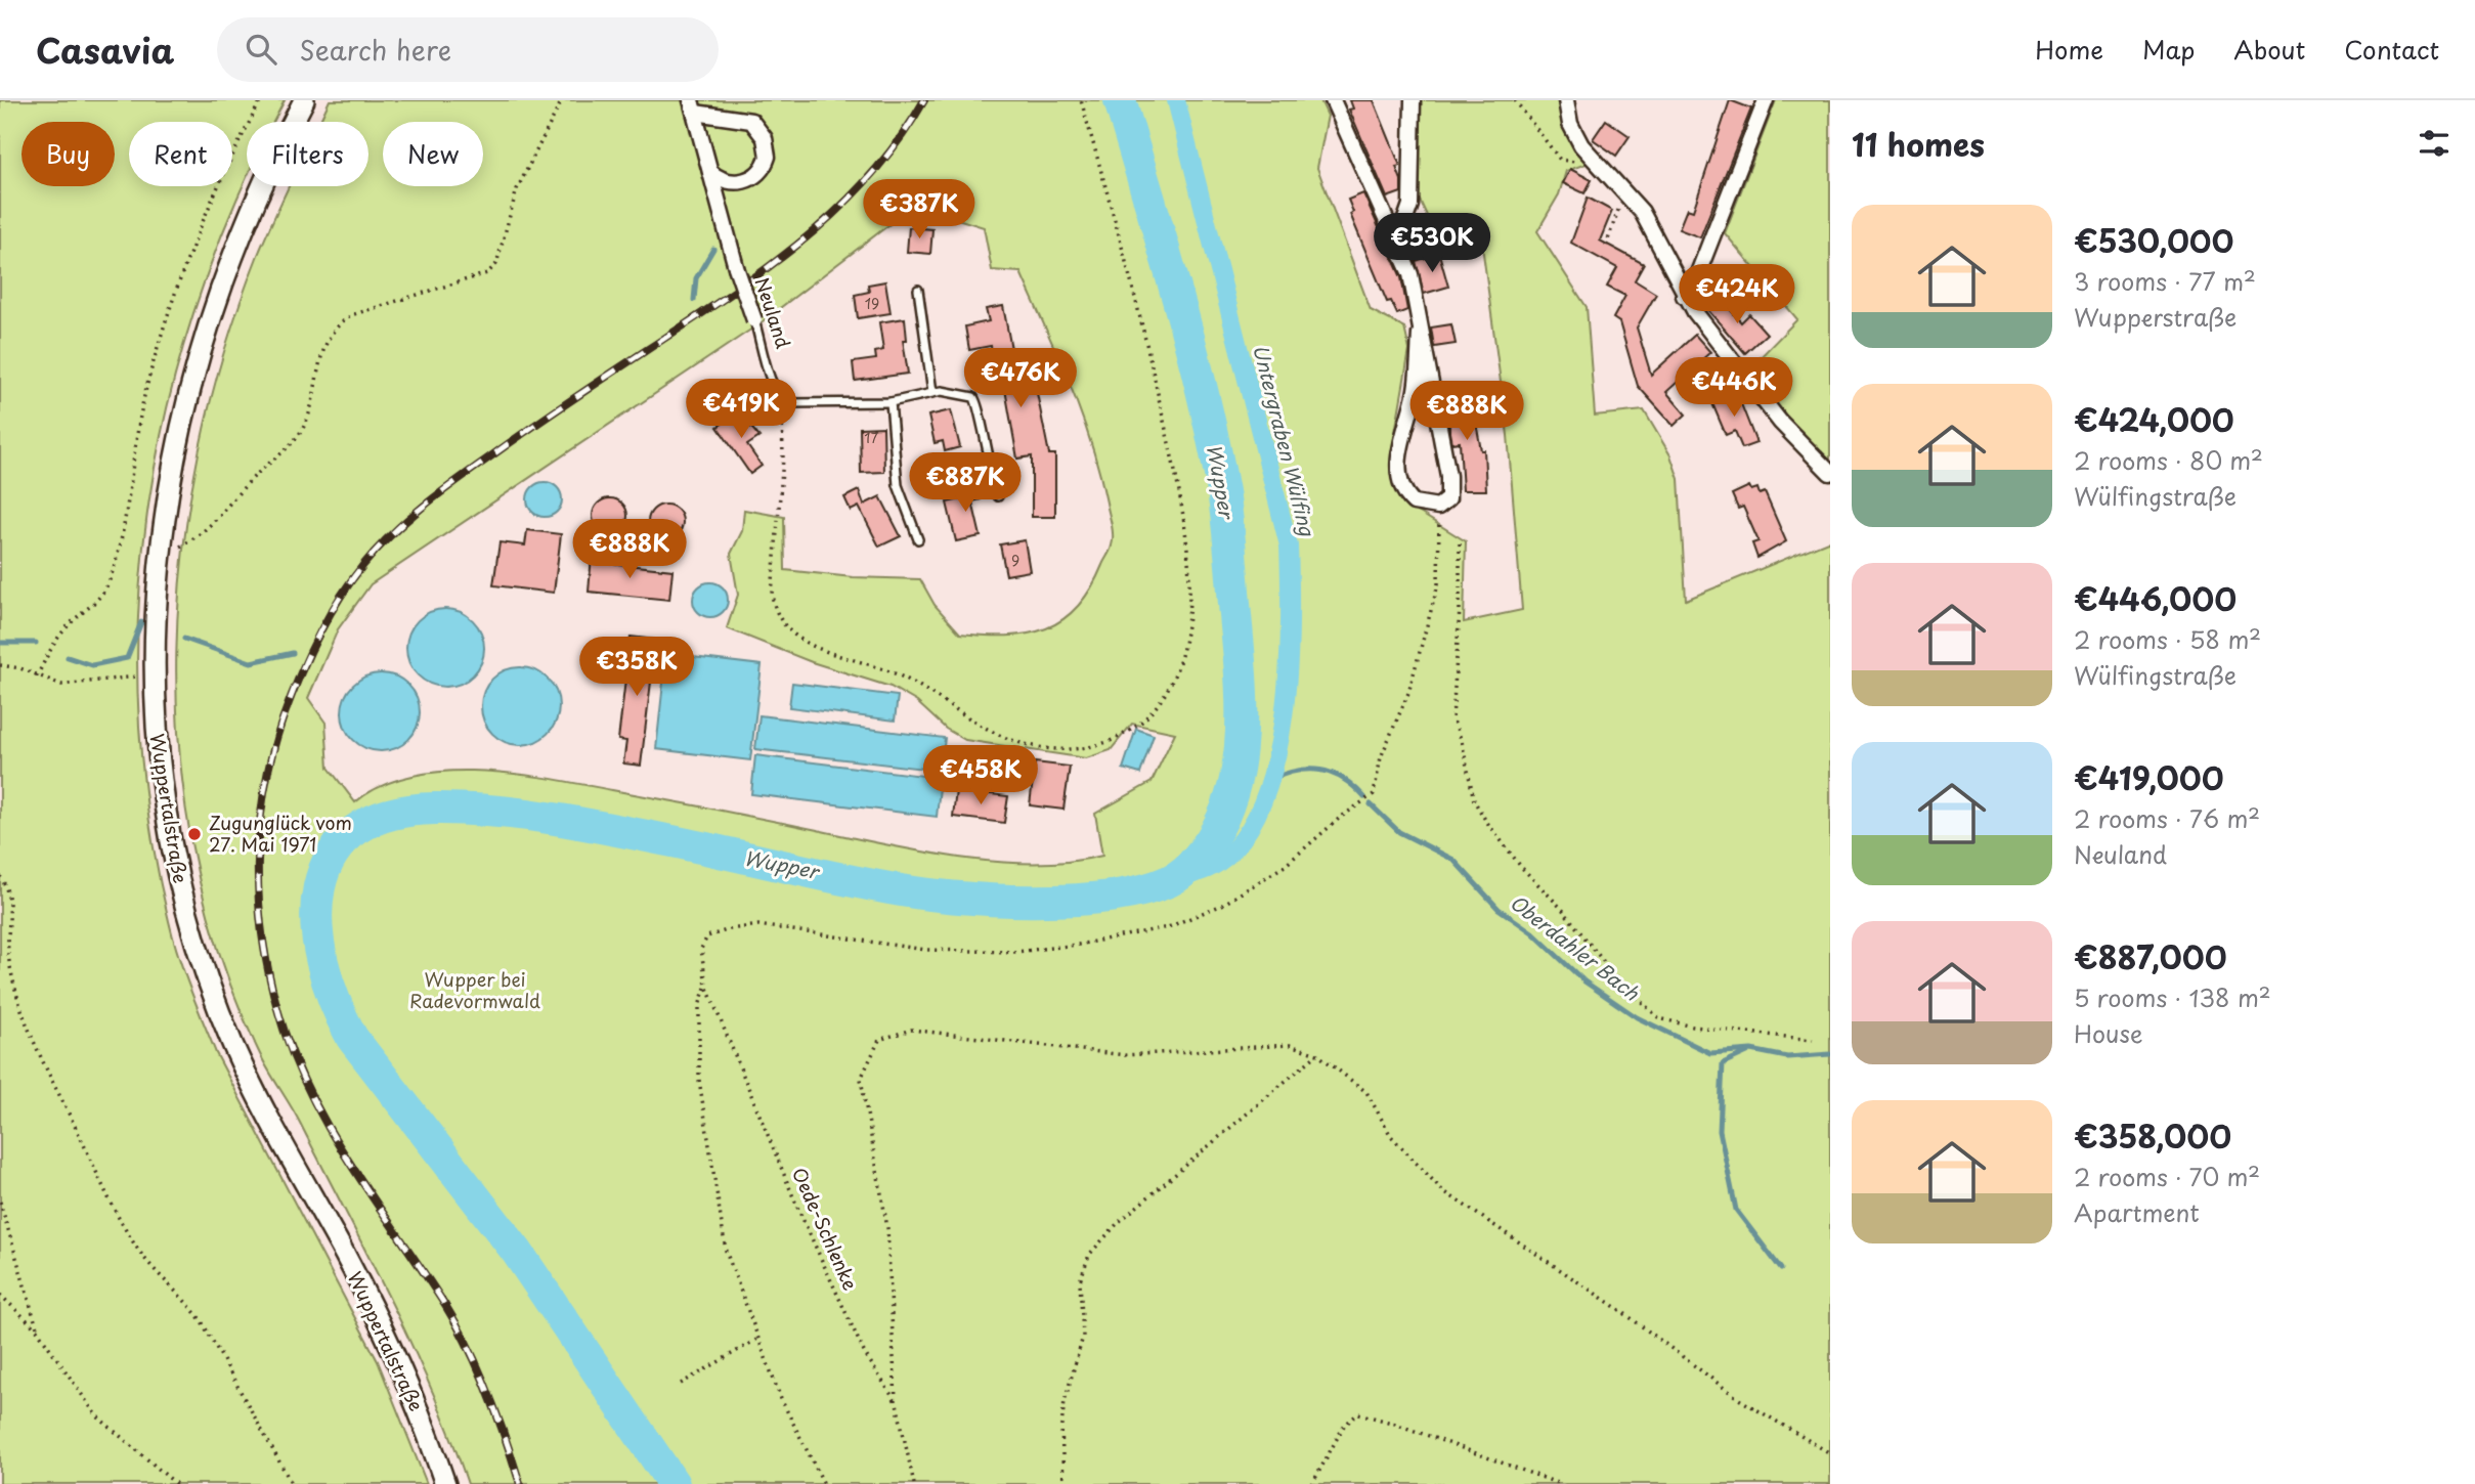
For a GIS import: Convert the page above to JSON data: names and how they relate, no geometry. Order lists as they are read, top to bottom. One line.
{"streets":{"main road":["Wuppertalstraße"],"street":["Neuland"],"path":["Oede-Schlenke"]},"water":["Untergraben Wülfing","Wupper","Oberdahler Bach"],"parks":["Wupper bei Radevormwald"],"places":["Zugunglück vom 27. Mai 1971"],"house_numbers":["19","17","9"],"page":{"header":"Casavia","search":"Search here","nav":["Home","Map","About","Contact"],"heading":"11 homes","chip":["Buy","Rent","Filters","New"],"price":["€387K","€530K","€424K","€476K","€446K","€419K","€888K","€887K","€888K","€358K","€458K"],"list":[{"name":"€530,000","note":"3 rooms · 77 m² · Wupperstraße"},{"name":"€424,000","note":"2 rooms · 80 m² · Wülfingstraße"},{"name":"€446,000","note":"2 rooms · 58 m² · Wülfingstraße"},{"name":"€419,000","note":"2 rooms · 76 m² · Neuland"},{"name":"€887,000","note":"5 rooms · 138 m² · House"},{"name":"€358,000","note":"2 rooms · 70 m² · Apartment"}]}}
